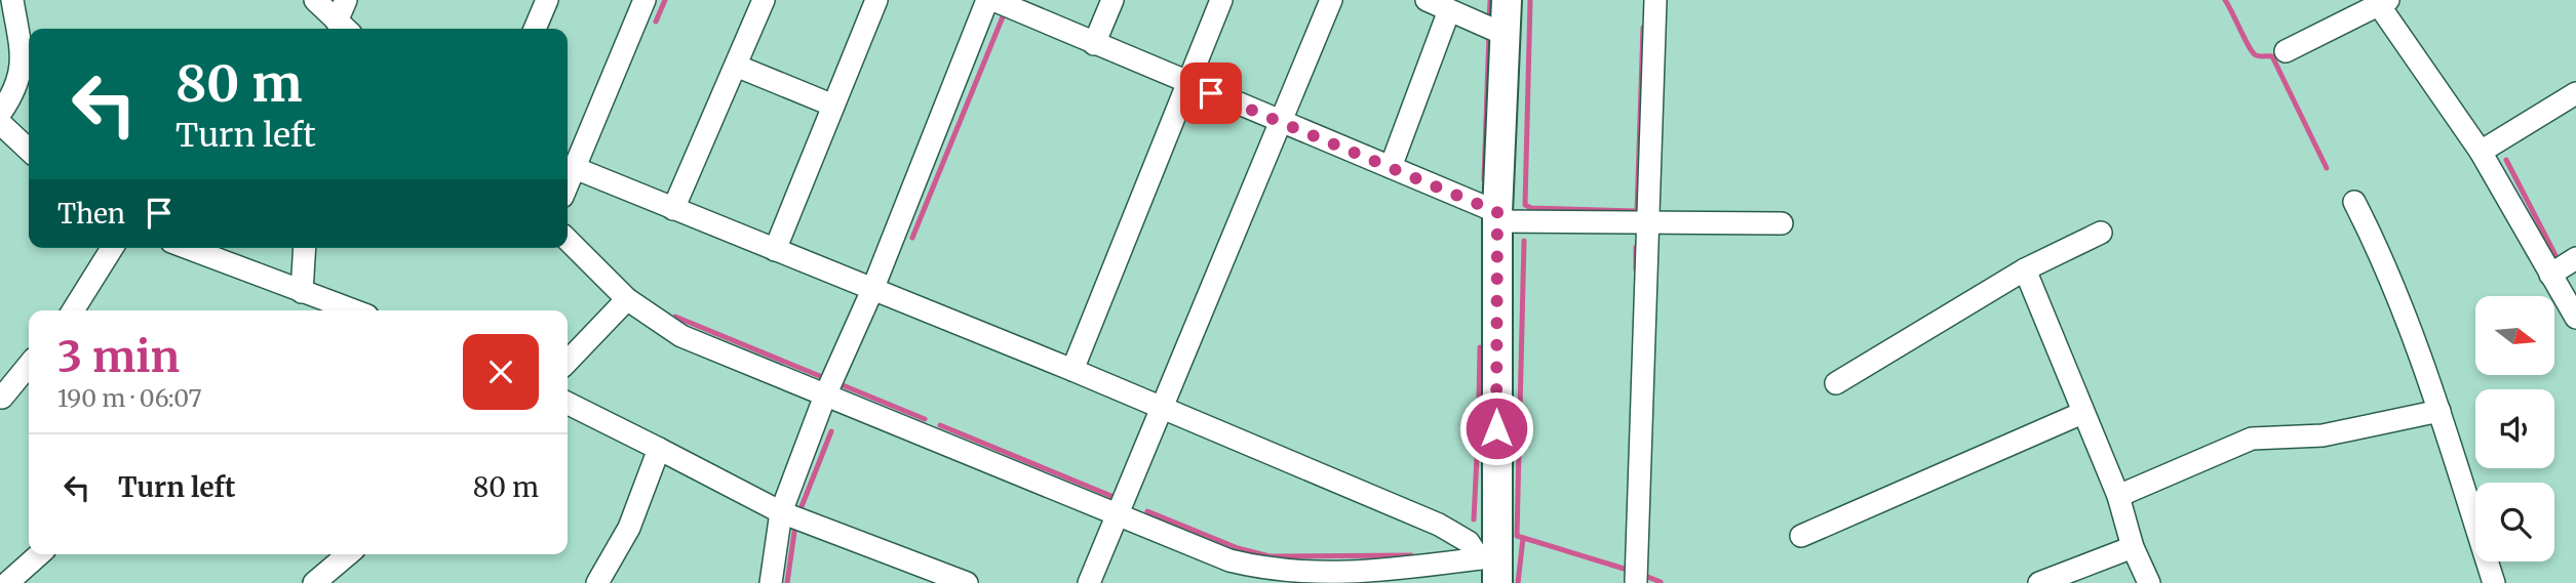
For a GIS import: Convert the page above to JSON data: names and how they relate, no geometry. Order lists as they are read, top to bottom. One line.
{"north":"right","page":{"turn":["80 m","Turn left"],"then":"Then","heading":["3 min","190 m · 06:07"],"list":[{"name":"Turn left","value":"80 m"}]}}
